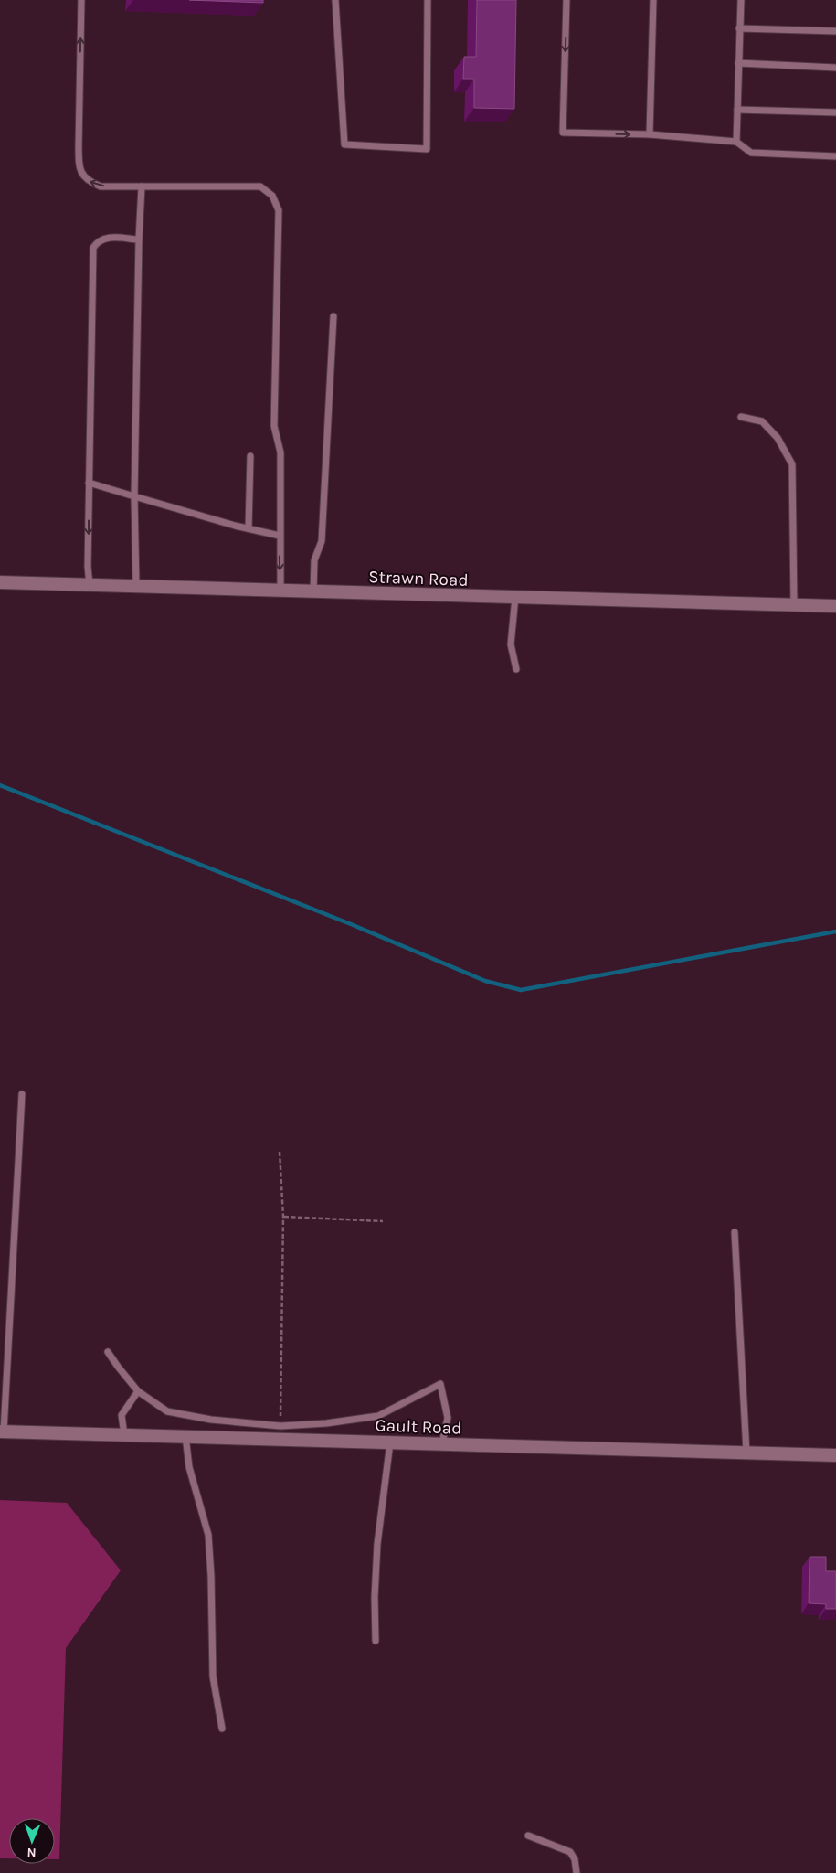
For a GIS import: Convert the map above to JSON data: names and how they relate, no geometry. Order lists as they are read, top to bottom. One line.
{"streets":{"street":["Strawn Road","Gault Road"]},"north":"bottom"}
